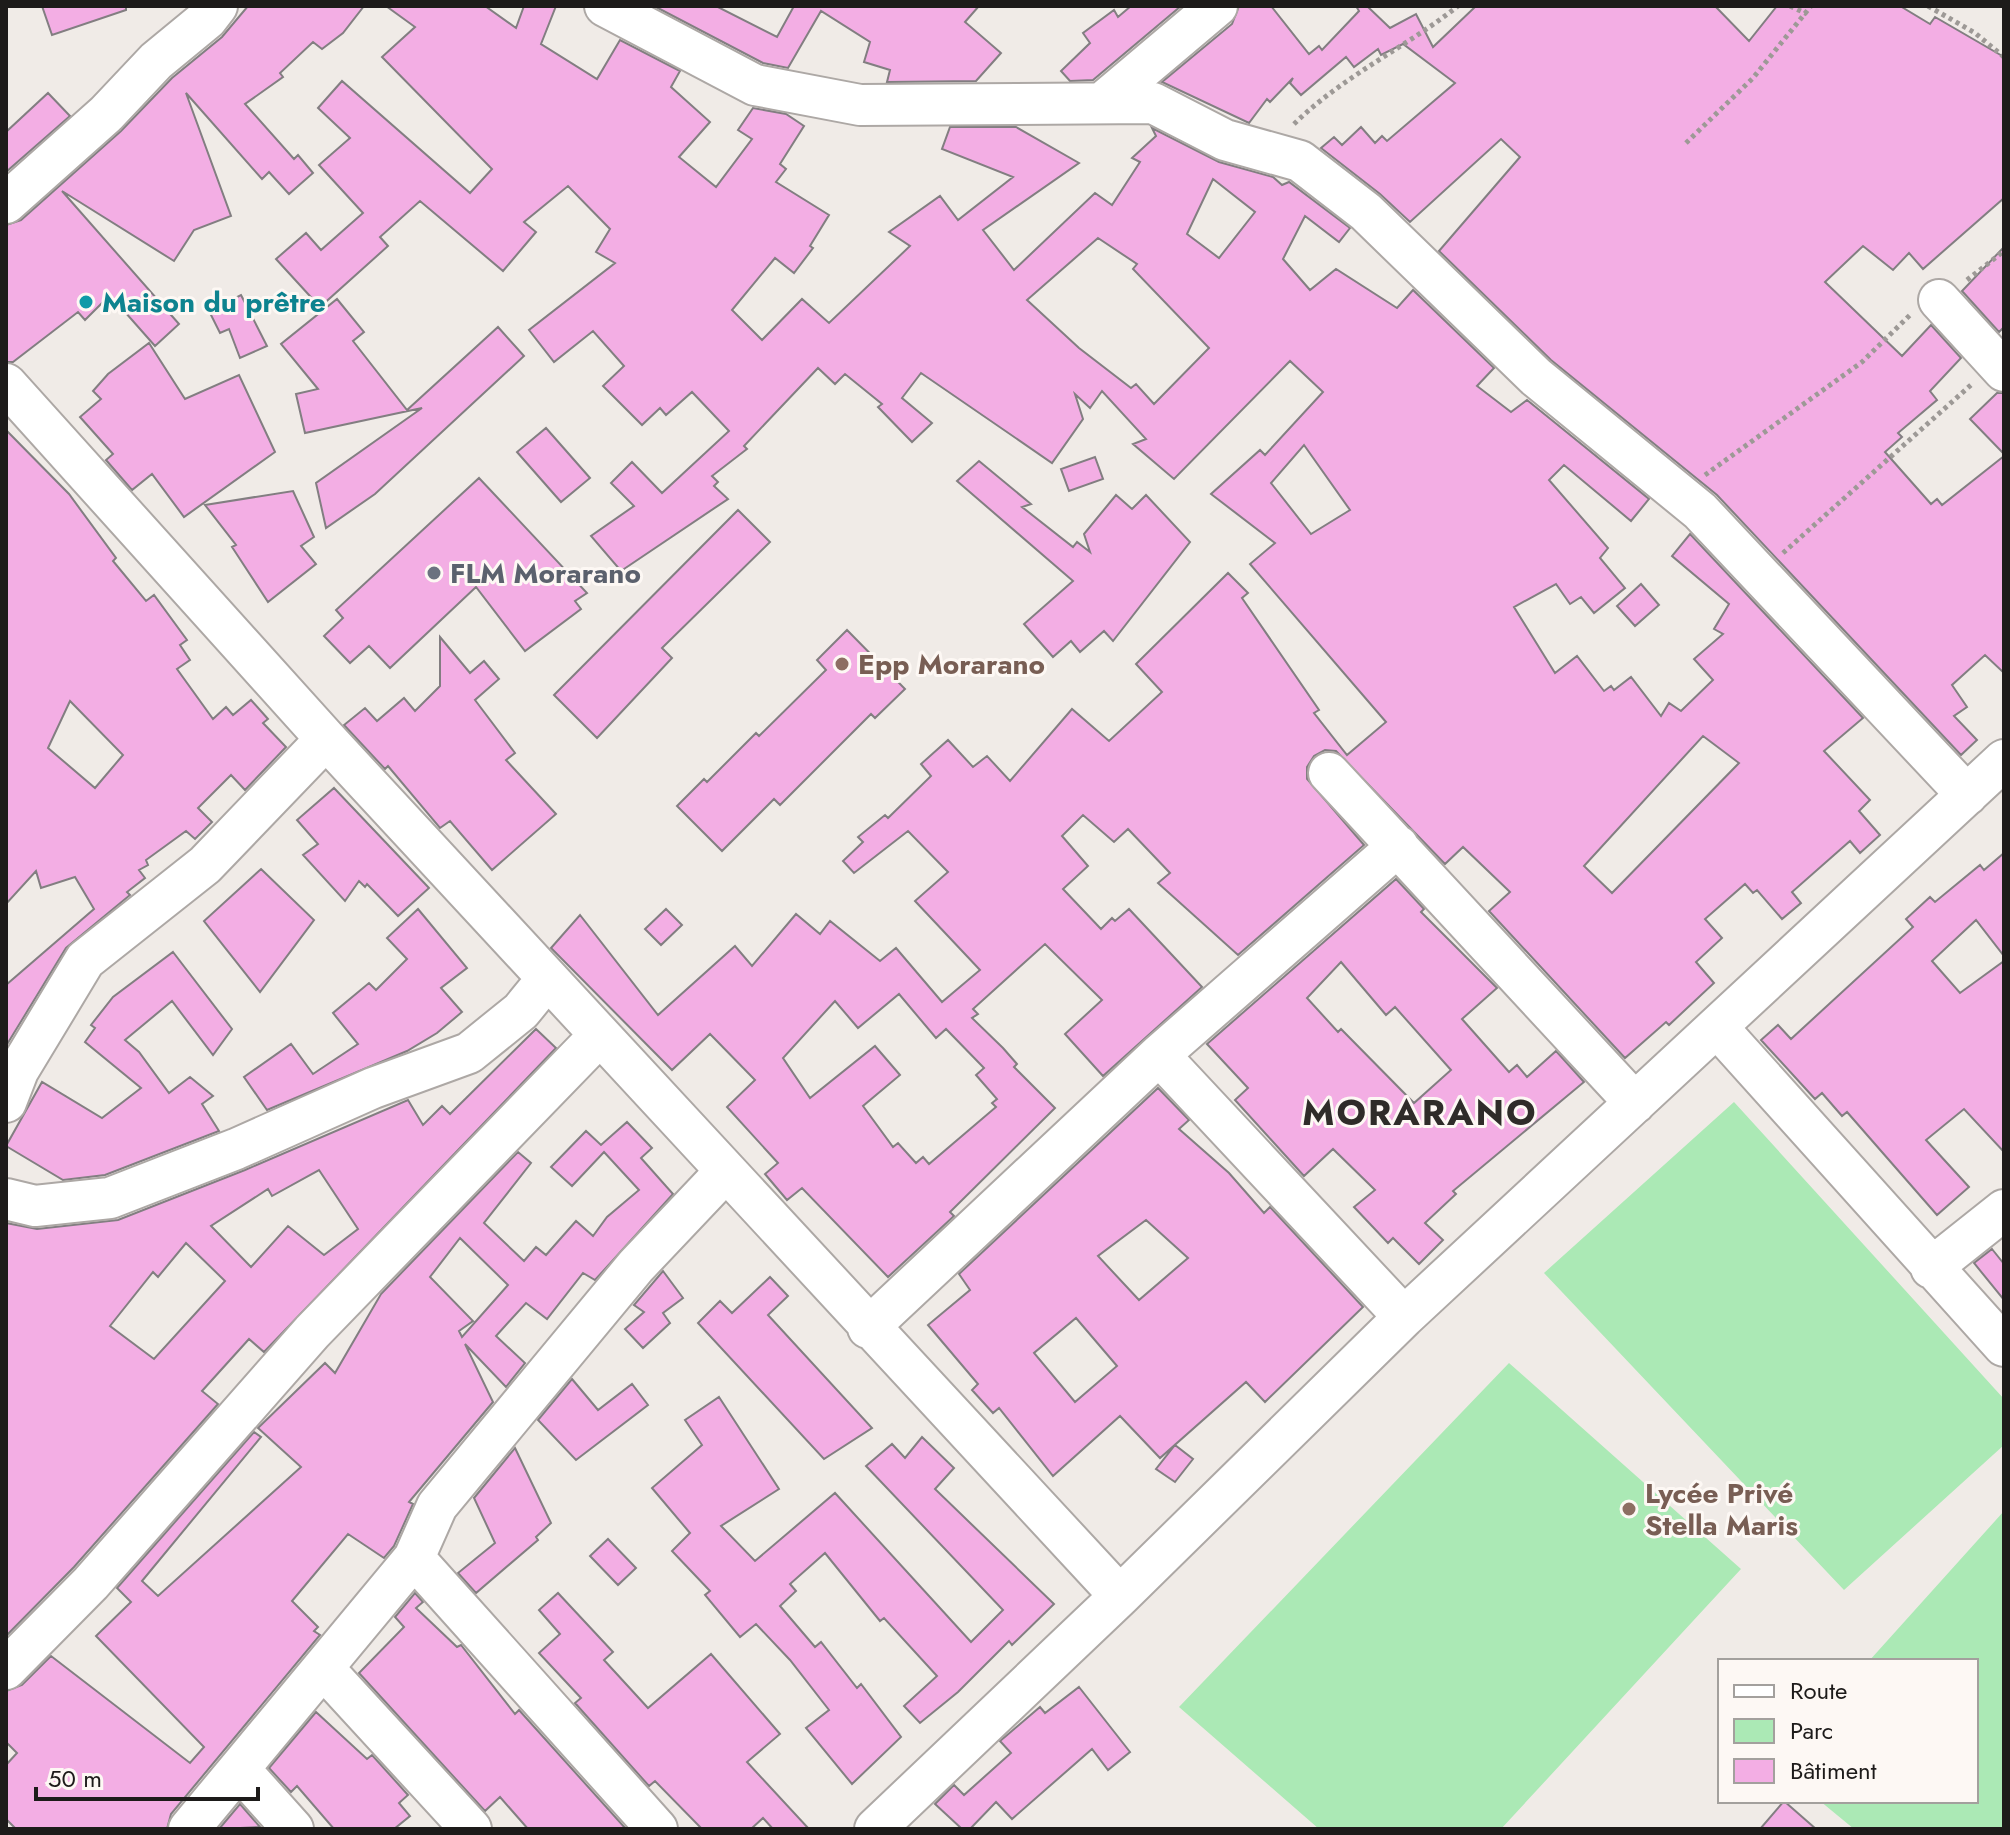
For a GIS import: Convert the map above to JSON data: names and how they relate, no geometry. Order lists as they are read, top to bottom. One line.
{"districts":["MORARANO"],"places":["Maison du prêtre","FLM Morarano","Epp Morarano","Lycée Privé Stella Maris"],"legend":["Route","Parc","Bâtiment"],"scale_bar":"50 m"}
